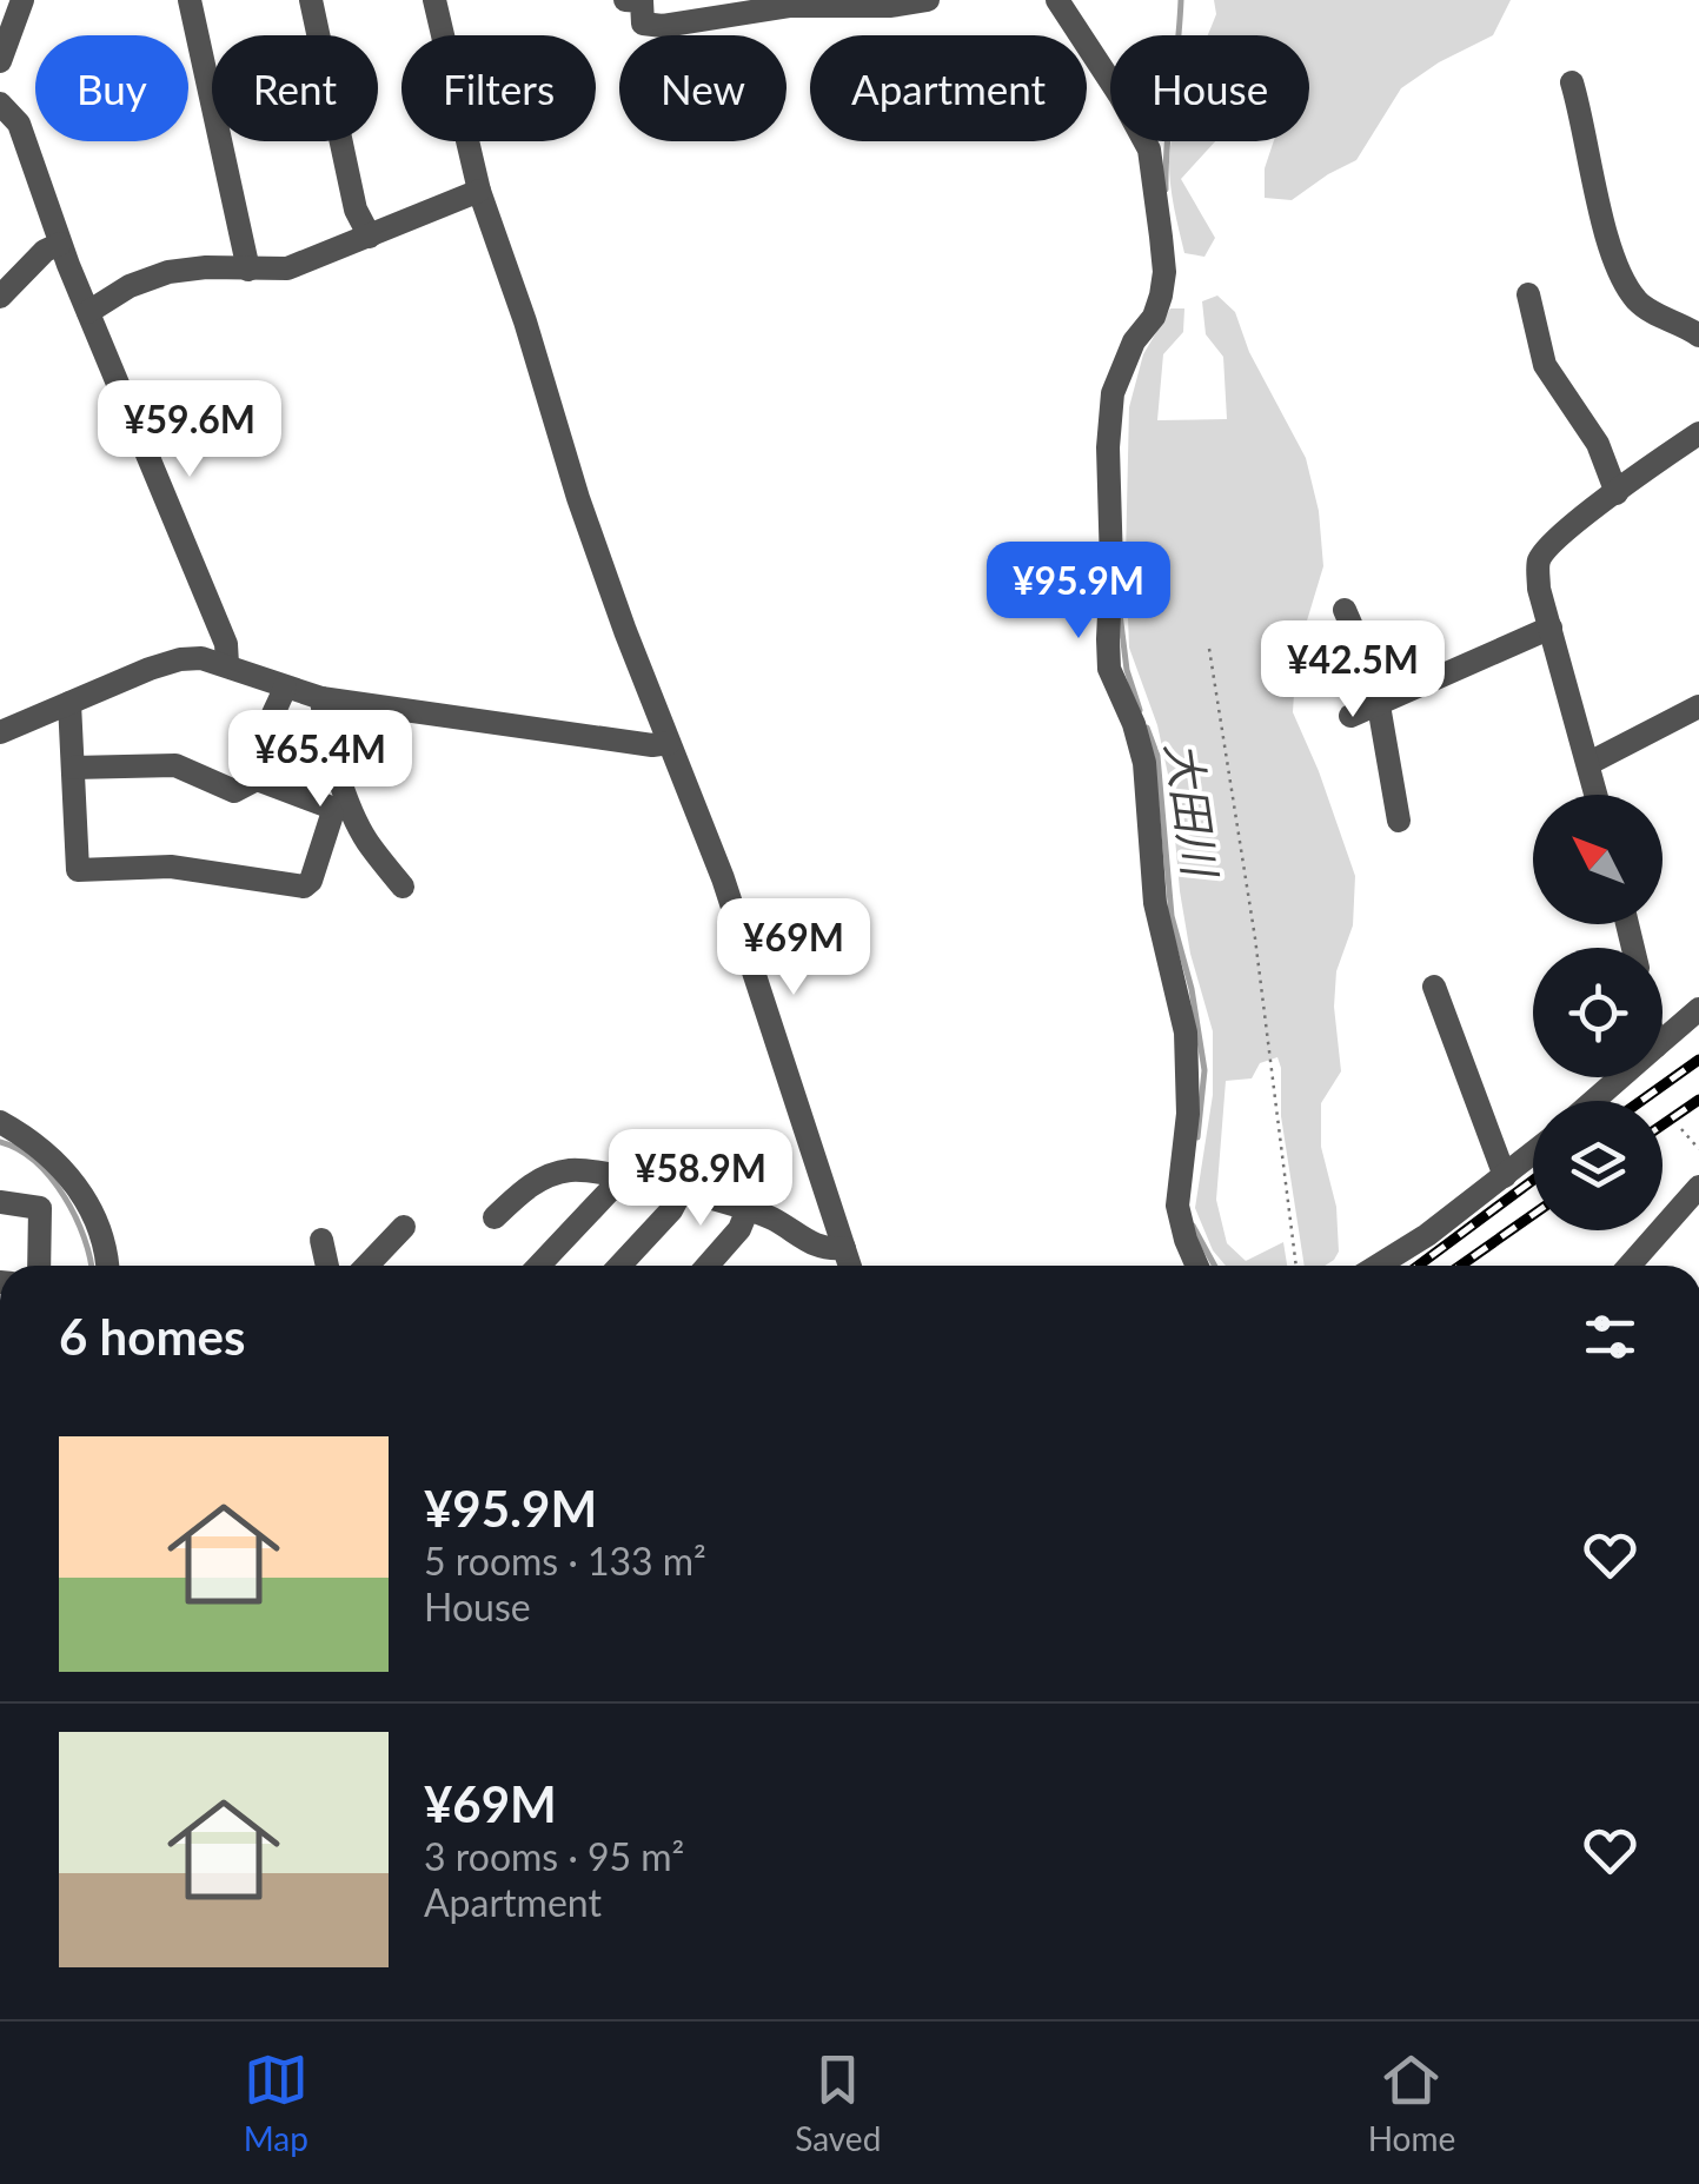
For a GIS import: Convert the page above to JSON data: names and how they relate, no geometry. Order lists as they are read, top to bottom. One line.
{"water":["大田川"],"north":"top left","page":{"chip":["Buy","Rent","Filters","New","Apartment","House"],"price":["¥59.6M","¥95.9M","¥42.5M","¥65.4M","¥69M","¥58.9M"],"heading":"6 homes","list":[{"name":"¥95.9M","note":"5 rooms · 133 m² · House"},{"name":"¥69M","note":"3 rooms · 95 m² · Apartment"}],"tabs":["Map","Saved","Home"]}}
